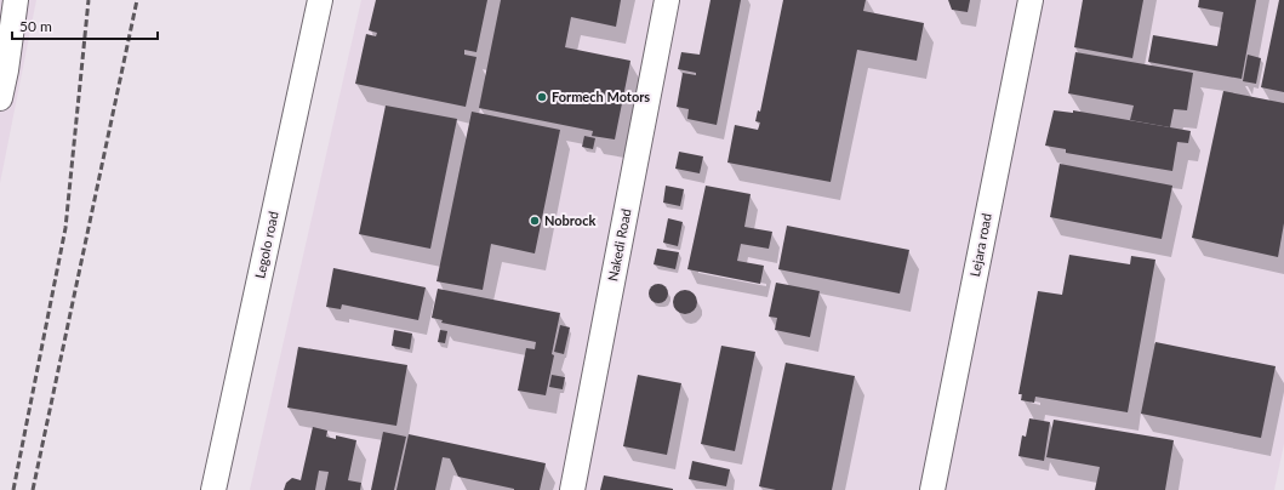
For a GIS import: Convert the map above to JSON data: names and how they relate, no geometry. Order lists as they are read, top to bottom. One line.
{"streets":{"street":["Legolo road","Nakedi Road","Lejara road"]},"places":["Formech Motors","Nobrock"],"scale_bar":"50 m"}
